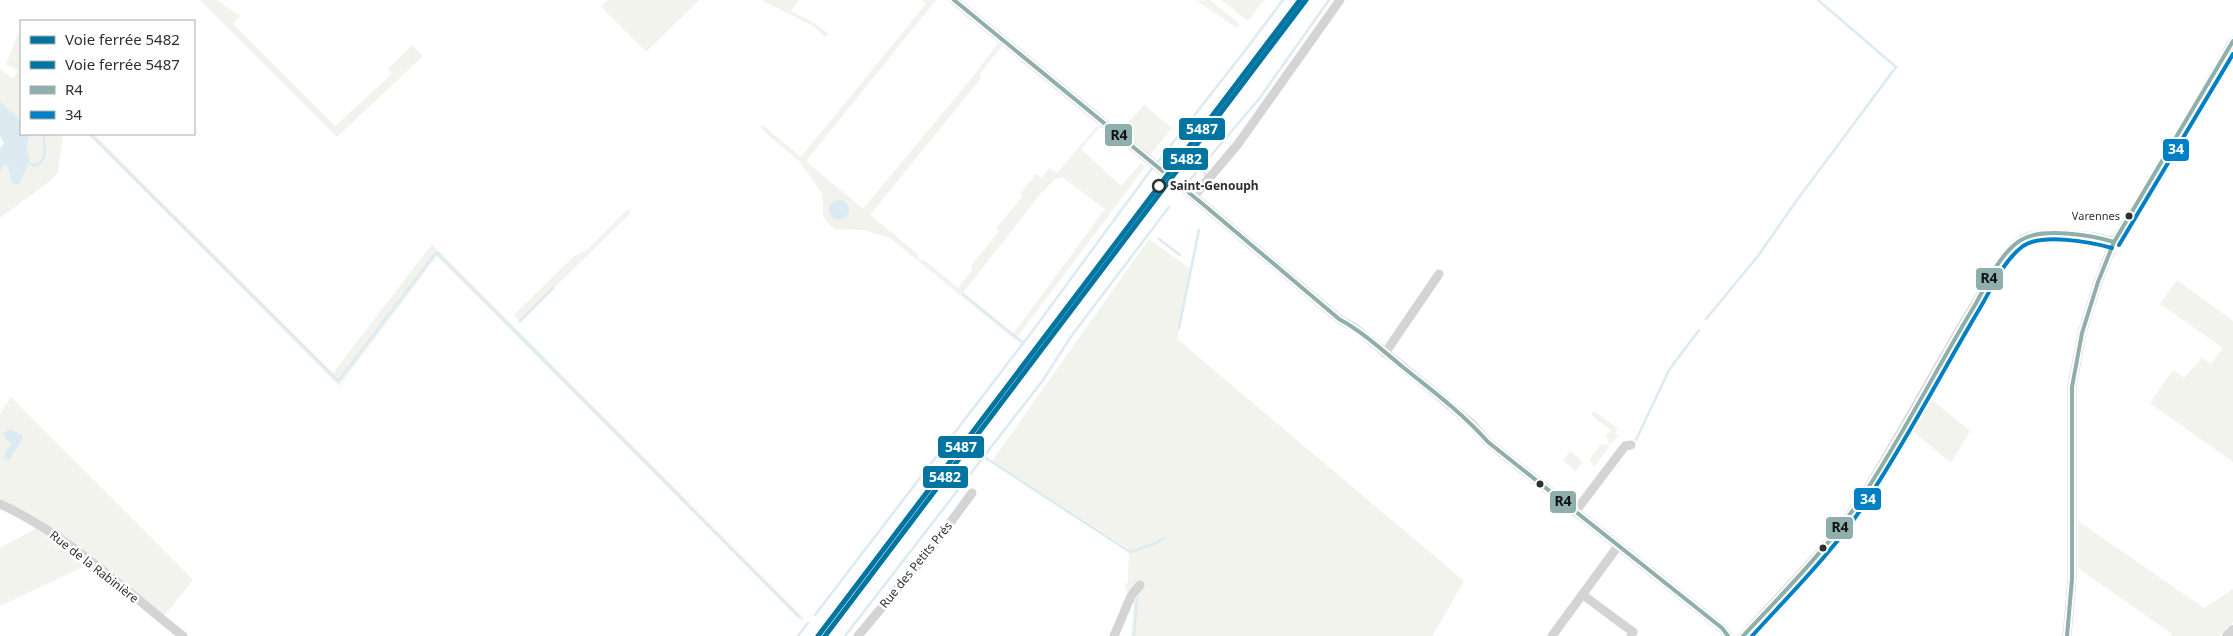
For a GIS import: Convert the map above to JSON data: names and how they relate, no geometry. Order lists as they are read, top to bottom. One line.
{"streets":{"street":["Rue des Petits Prés","Rue de la Rabinière"]},"places":["Saint-Genouph","Varennes"],"lines":["rail line 5482","rail line 5487","transit line R4","transit line 34"],"legend":["Voie ferrée 5482","Voie ferrée 5487","R4","34"]}
